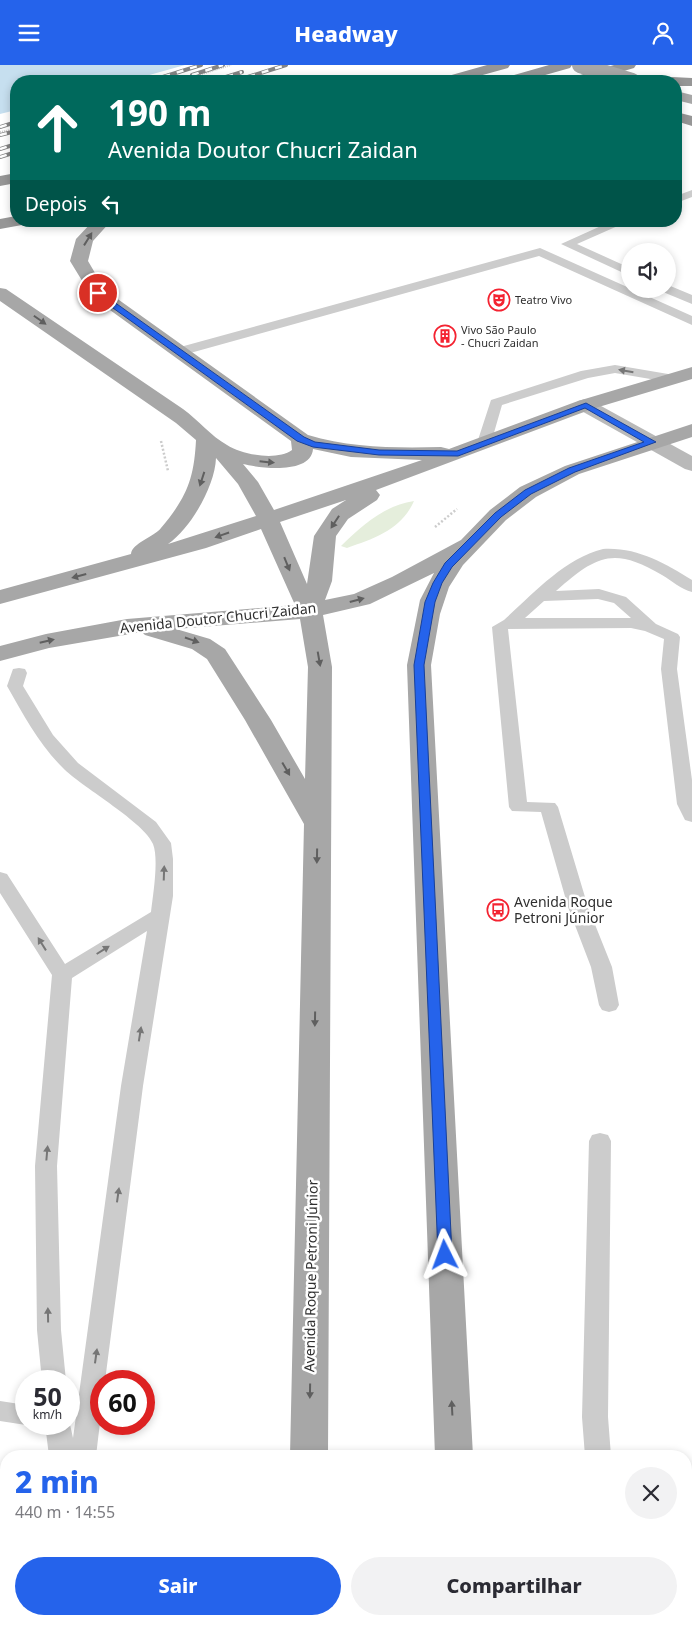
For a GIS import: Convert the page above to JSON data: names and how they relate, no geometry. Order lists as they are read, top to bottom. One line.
{"streets":{"main road":["Avenida Doutor Chucri Zaidan","Avenida Roque Petroni Júnior"]},"crossings":[["Avenida Doutor Chucri Zaidan","Avenida Roque Petroni Júnior"]],"places":{"theatre":["Teatro Vivo"],"building":["Vivo São Paulo - Chucri Zaidan"],"bus stop":["Avenida Roque Petroni Júnior"]},"page":{"header":"Headway","turn":["190 m","Avenida Doutor Chucri Zaidan"],"then":"Depois","speed":"50 km/h","limit":"60","heading":["2 min","440 m · 14:55"],"buttons":["Sair","Compartilhar"]}}
